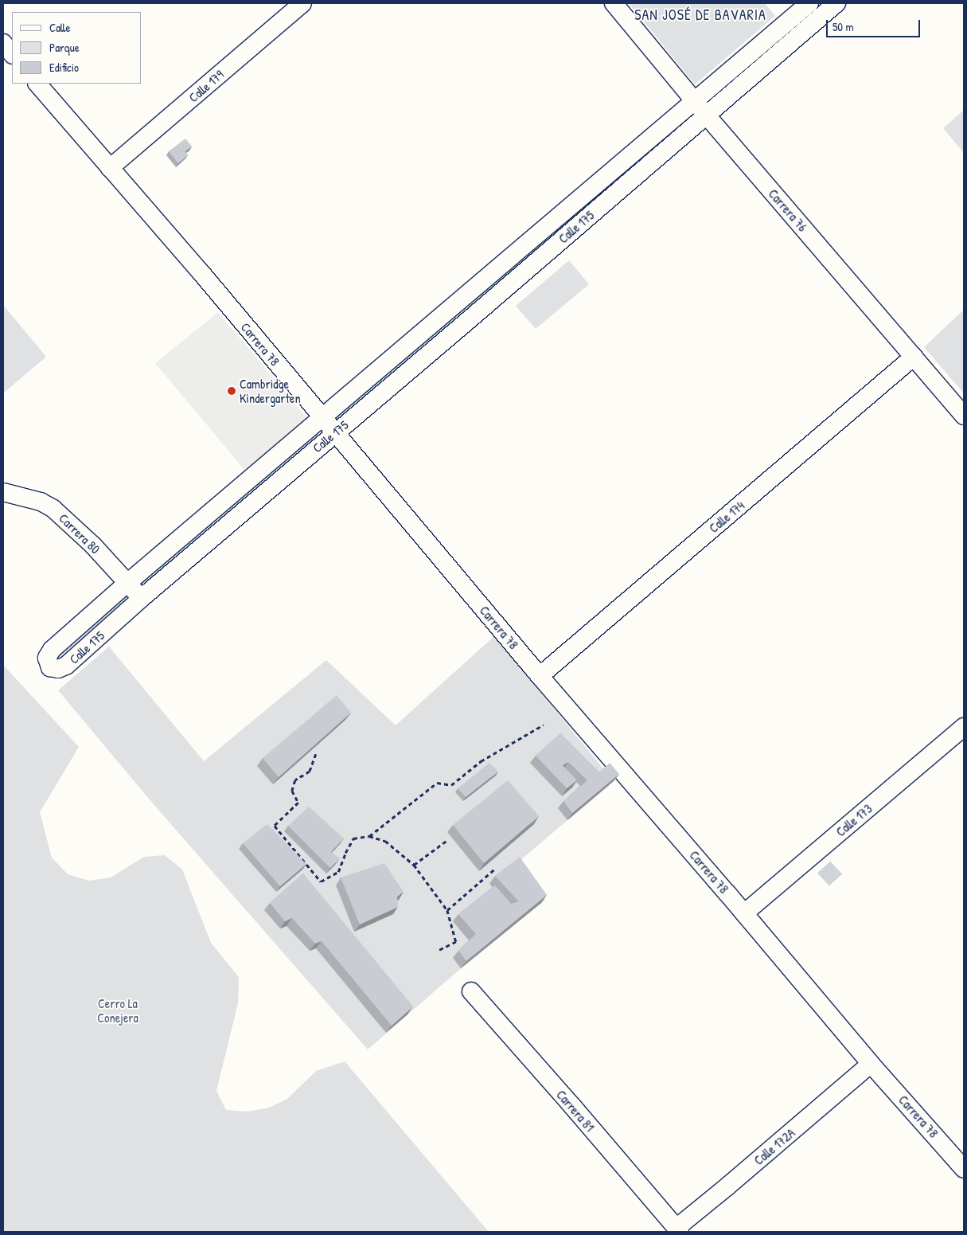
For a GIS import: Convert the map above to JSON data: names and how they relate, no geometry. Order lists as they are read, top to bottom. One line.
{"streets":{"street":["Calle 179","Carrera 76","Calle 175","Carrera 78","Calle 174","Carrera 80","Calle 173","Carrera 81","Calle 172A"]},"crossings":[["Calle 179","Carrera 78"],["Carrera 76","Calle 175"],["Carrera 76","Calle 174"],["Calle 175","Carrera 78"],["Calle 175","Carrera 80"],["Carrera 78","Calle 174"],["Carrera 78","Calle 173"],["Carrera 78","Calle 172A"],["Carrera 81","Calle 172A"]],"districts":["SAN JOSÉ DE BAVARIA"],"parks":["Cerro La Conejera"],"places":["Cambridge Kindergarten"],"legend":["Calle","Parque","Edificio"],"scale_bar":"50 m"}
